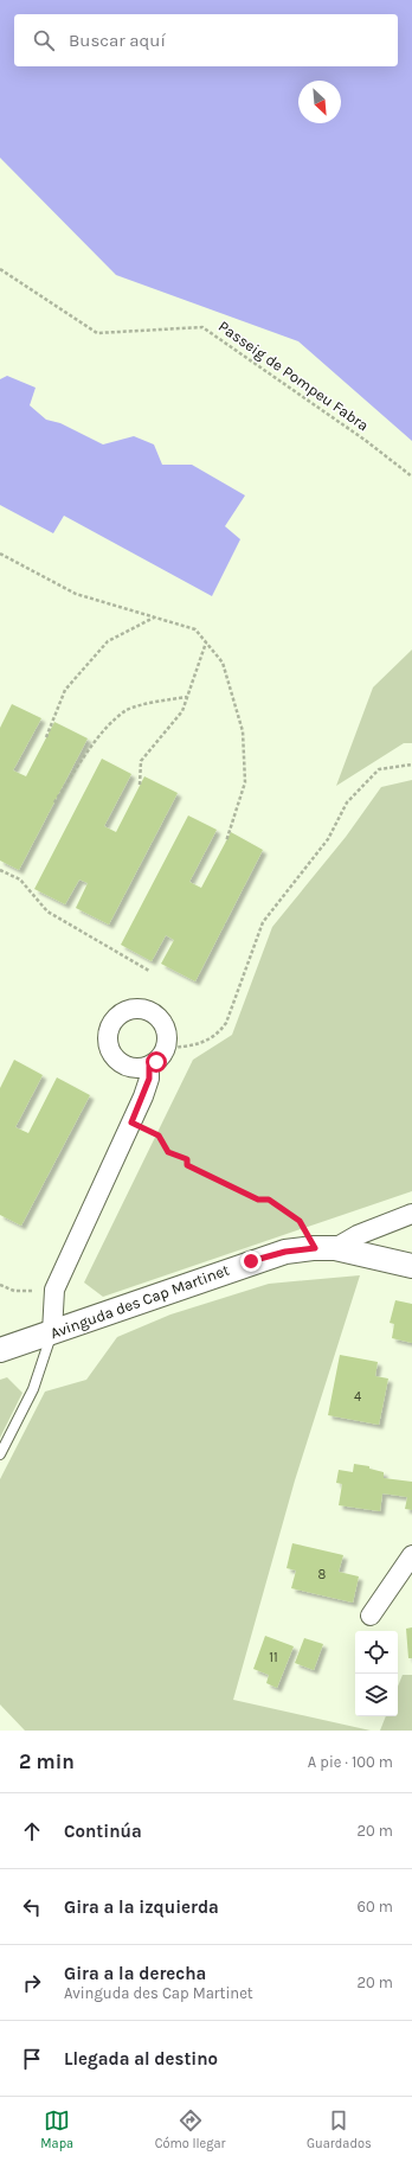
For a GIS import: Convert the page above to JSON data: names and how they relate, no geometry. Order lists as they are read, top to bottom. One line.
{"streets":{"street":["Avinguda des Cap Martinet"],"path":["Passeig de Pompeu Fabra"]},"house_numbers":["4","8","11"],"north":"bottom right","page":{"search":"Buscar aquí","heading":["2 min","A pie · 100 m"],"list":[["Continúa","20 m"],["Gira a la izquierda","60 m"],["Gira a la derecha","Avinguda des Cap Martinet","20 m"],"Llegada al destino"],"nav":["Mapa","Cómo llegar","Guardados"]}}
